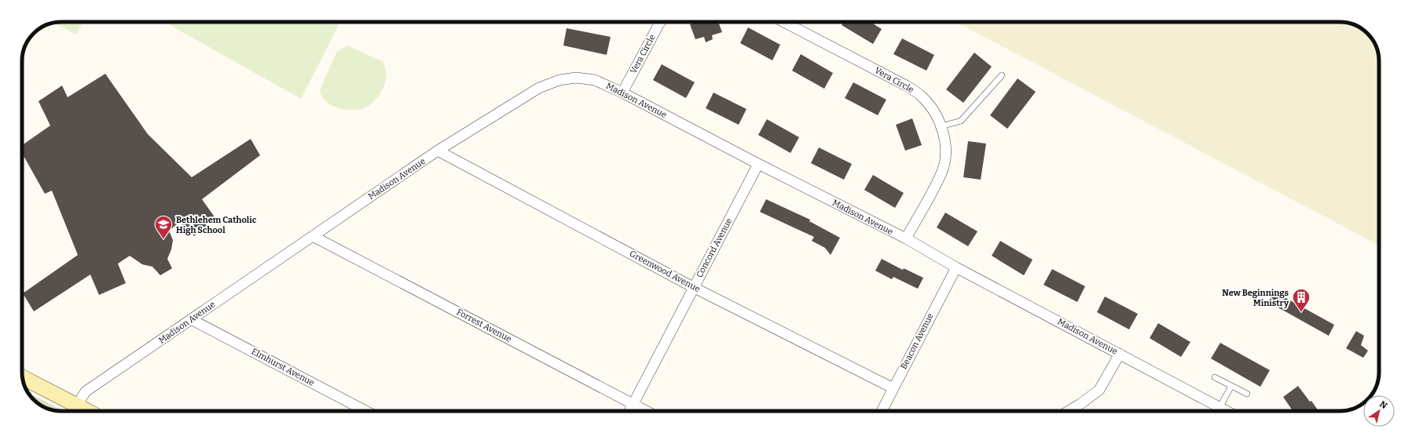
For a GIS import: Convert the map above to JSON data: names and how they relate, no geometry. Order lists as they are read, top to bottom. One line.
{"streets":{"street":["Vera Circle","Madison Avenue","Concord Avenue","Greenwood Avenue","Forrest Avenue","Beacon Avenue","Elmhurst Avenue"]},"crossings":[["Vera Circle","Madison Avenue"],["Madison Avenue","Concord Avenue"],["Madison Avenue","Greenwood Avenue"],["Madison Avenue","Forrest Avenue"],["Madison Avenue","Beacon Avenue"],["Madison Avenue","Elmhurst Avenue"],["Concord Avenue","Greenwood Avenue"],["Concord Avenue","Forrest Avenue"],["Greenwood Avenue","Beacon Avenue"]],"places":{"school or university":["Bethlehem Catholic High School"],"building":["New Beginnings Ministry"]},"north":"top right"}
